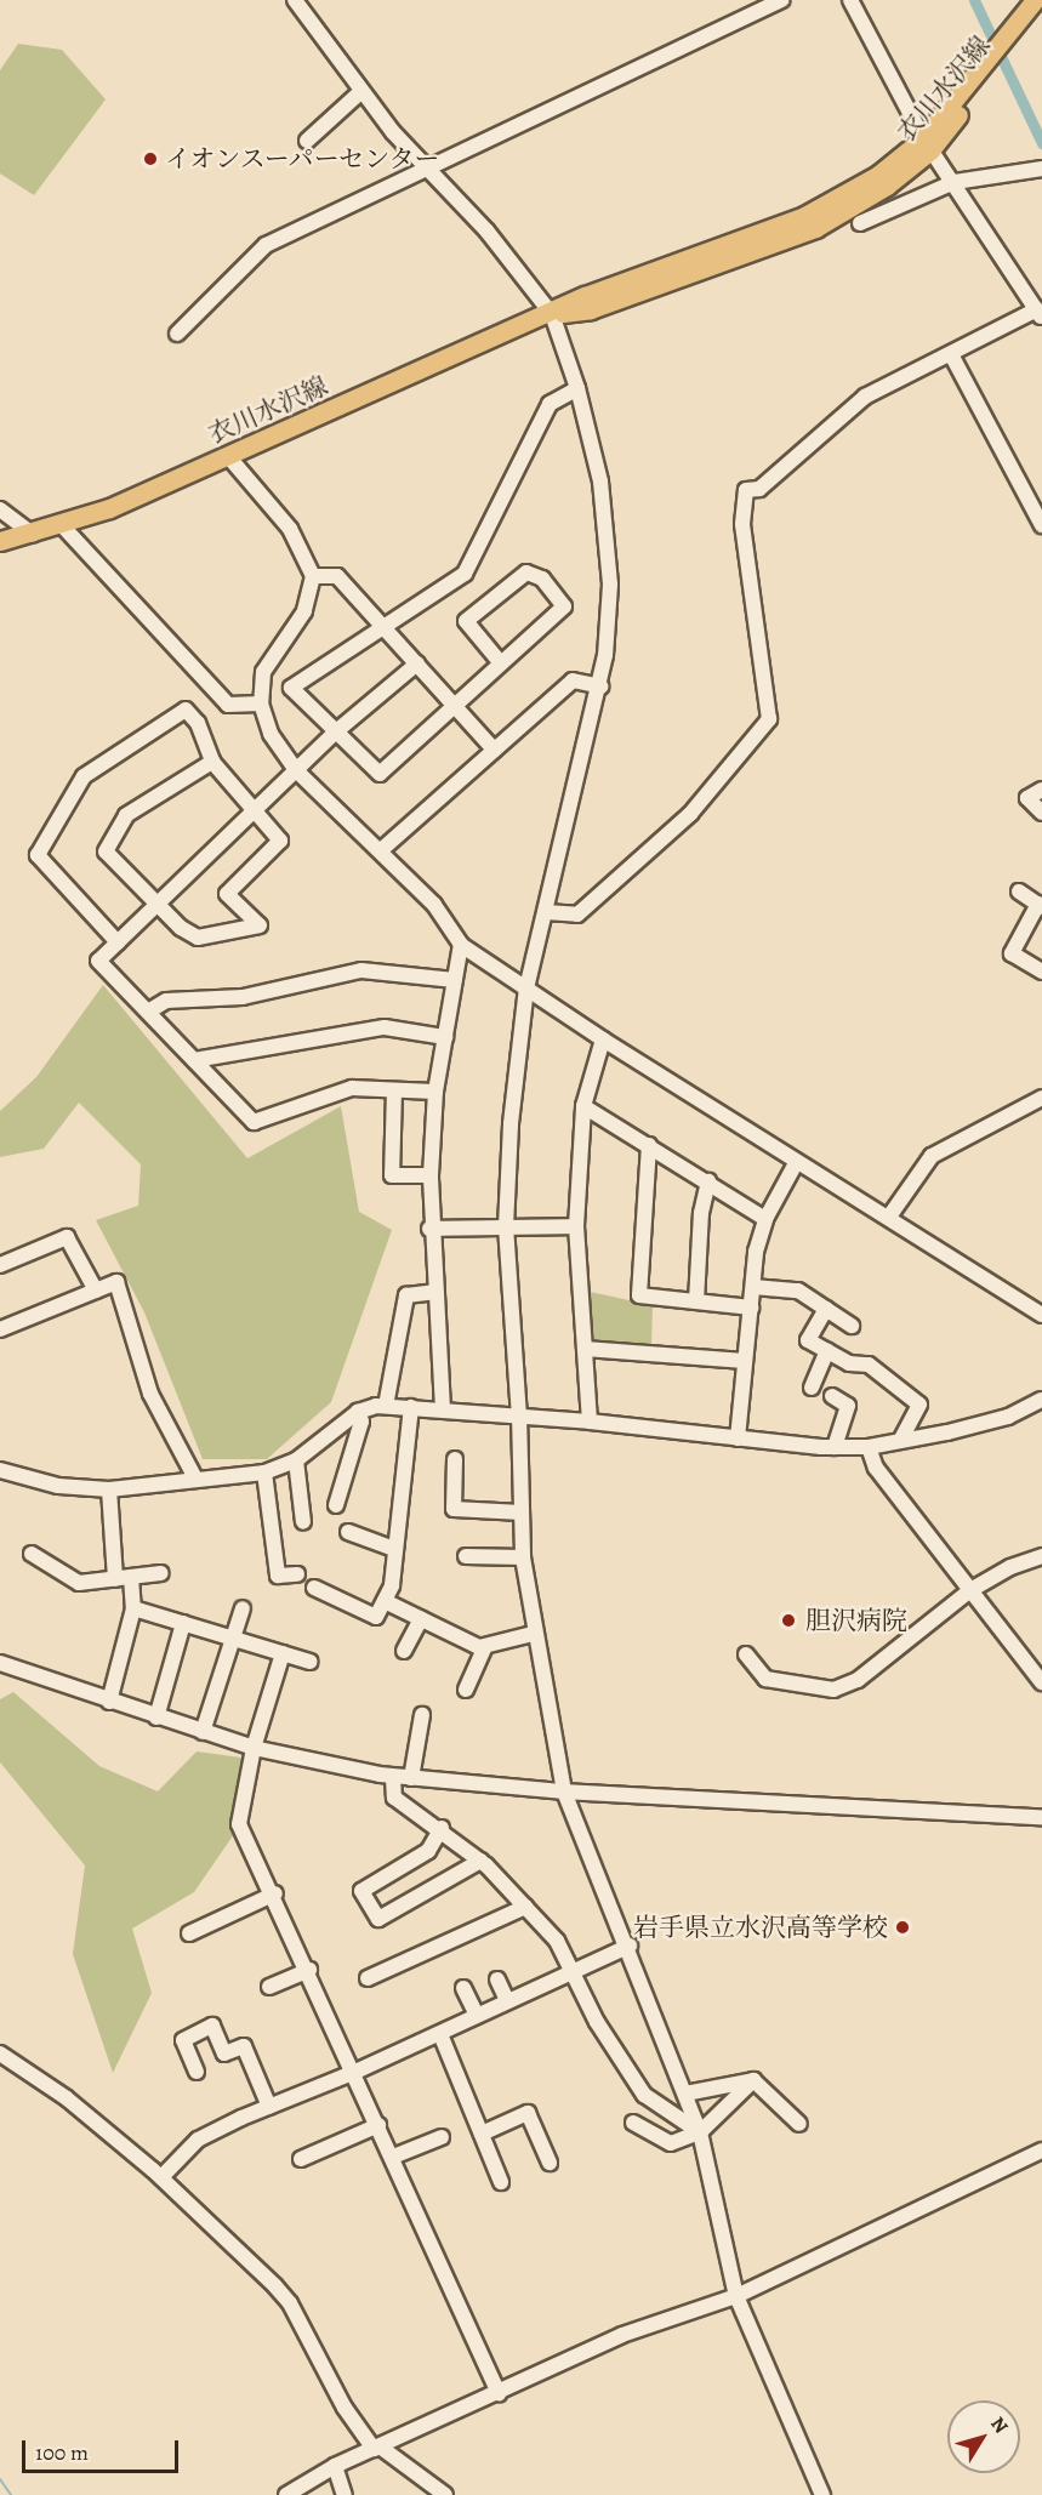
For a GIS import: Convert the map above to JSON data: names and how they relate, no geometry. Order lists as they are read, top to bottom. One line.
{"streets":{"main road":["衣川水沢線"]},"places":["イオンスーパーセンター","胆沢病院","岩手県立水沢高等学校"],"scale_bar":"100 m","north":"top right"}
